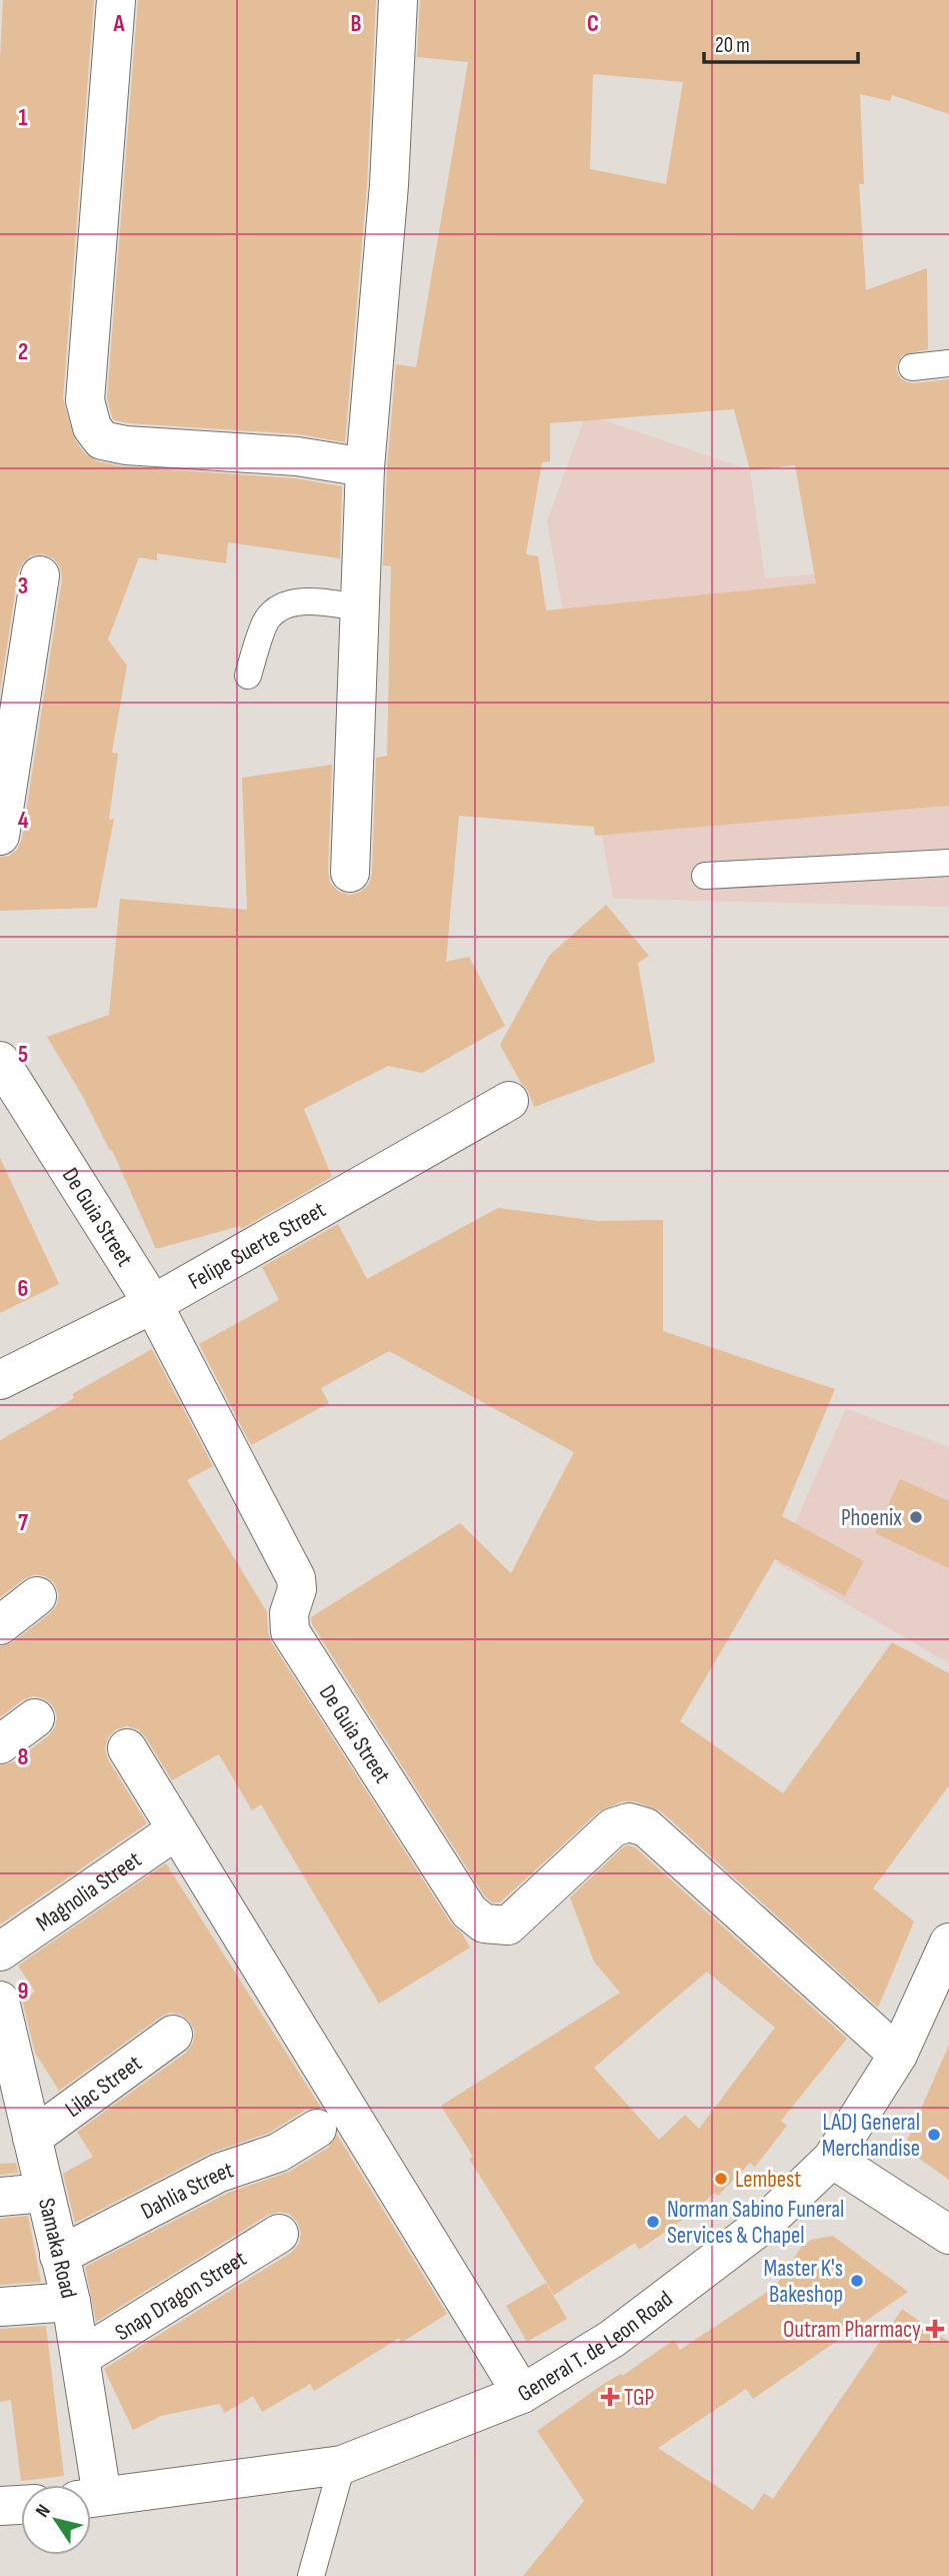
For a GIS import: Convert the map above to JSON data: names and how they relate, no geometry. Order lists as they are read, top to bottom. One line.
{"streets":{"street":["De Guia Street","Felipe Suerte Street","Magnolia Street","Lilac Street","Dahlia Street","Samaka Road","Snap Dragon Street","General T. de Leon Road"]},"crossings":[["De Guia Street","Felipe Suerte Street"],["De Guia Street","General T. de Leon Road"],["Lilac Street","Samaka Road"],["Dahlia Street","Samaka Road"],["Samaka Road","Snap Dragon Street"]],"places":{"other":["Phoenix","LADJ General Merchandise","Lembest","Norman Sabino Funeral Services & Chapel","Master K's Bakeshop"],"health":["Outram Pharmacy","TGP"]},"scale_bar":"20 m","north":"top left","grid":{"columns":["A","B","C"],"rows":["1","2","3","4","5","6","7","8","9"]}}
